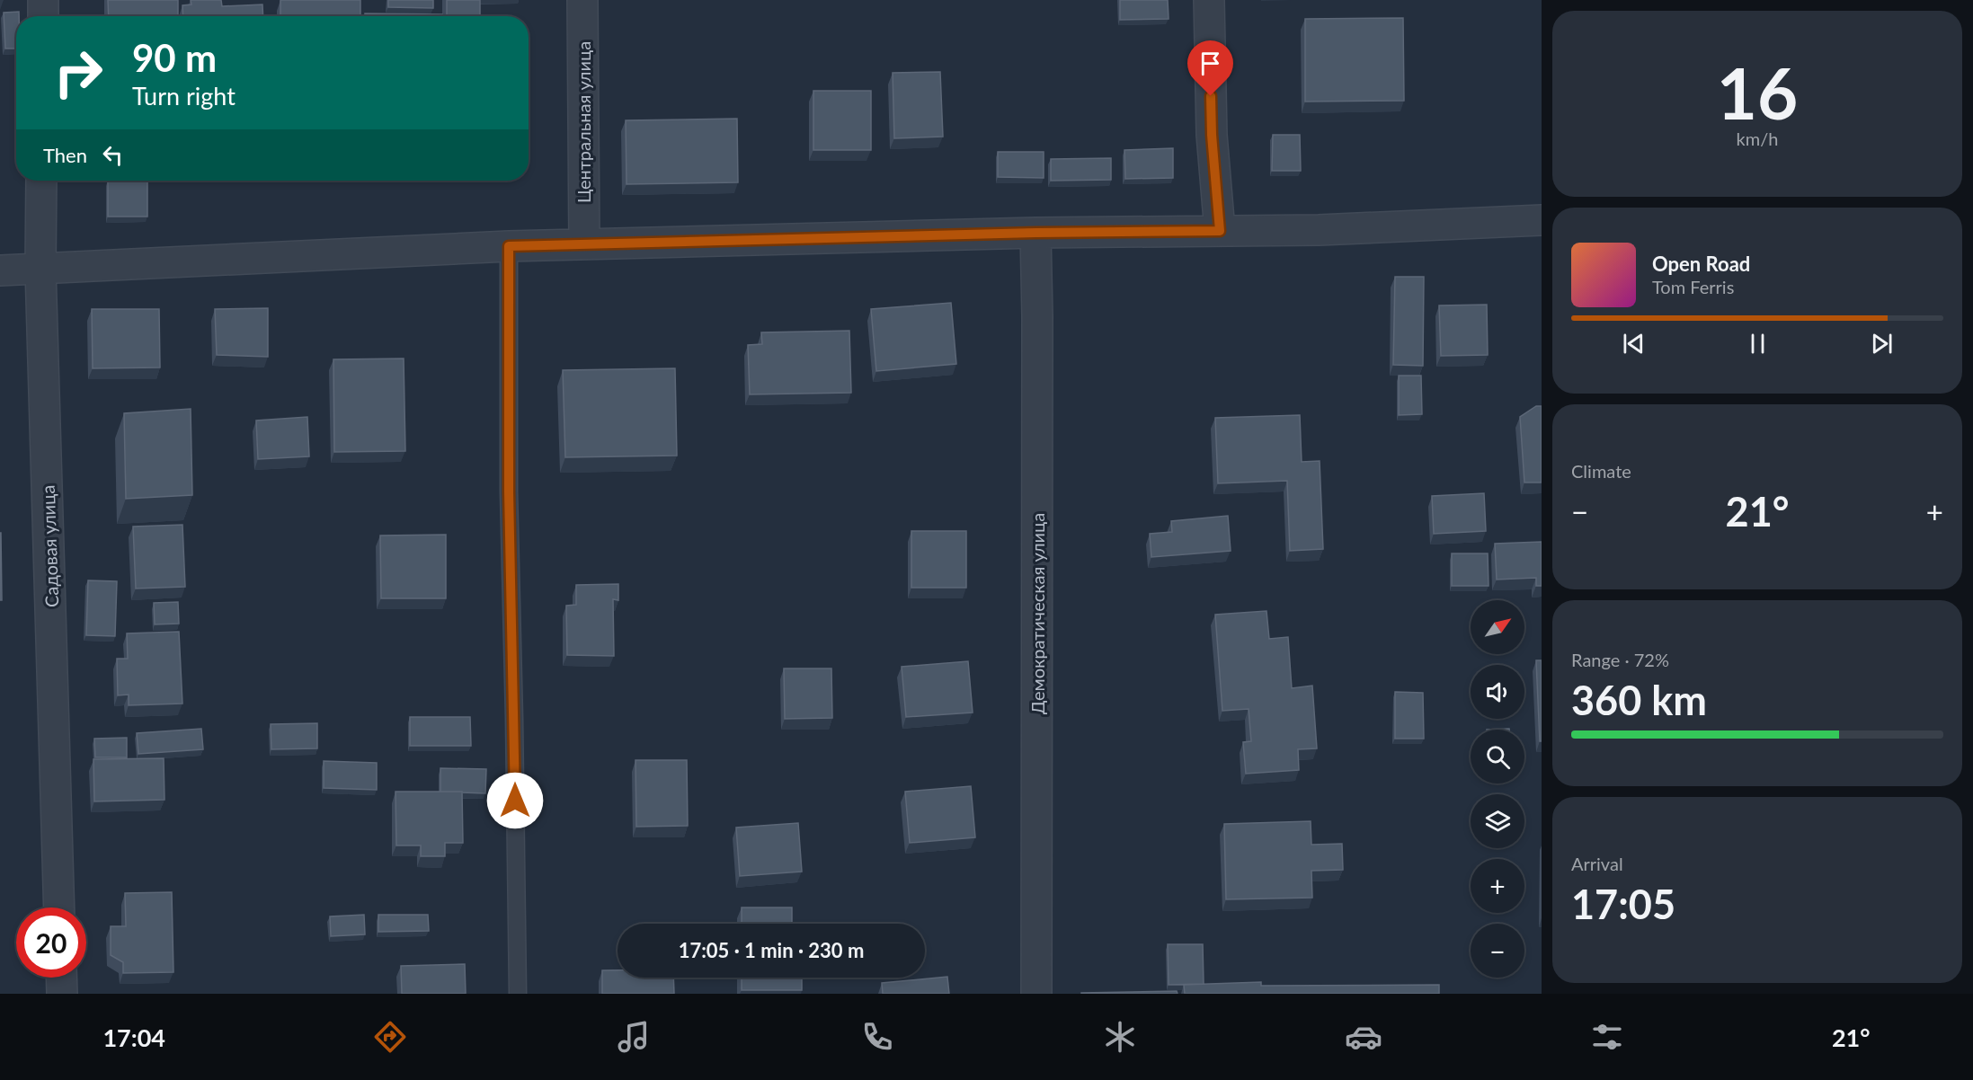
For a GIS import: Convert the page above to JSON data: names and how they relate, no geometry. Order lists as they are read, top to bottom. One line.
{"streets":{"street":["Центральная улица","Садовая улица","Демократическая улица"]},"north":"top right","page":{"tile":[["16","km/h"],"Climate",["Range · 72%","360 km"],["Arrival","17:05"]],"turn":["90 m","Turn right"],"then":"Then","song":["Open Road","Tom Ferris"],"heat":["−","21°","+"],"map_buttons":["+","−"],"limit":"20","trip":"17:05 · 1 min · 230 m","tabs":["17:04","21°"]}}
